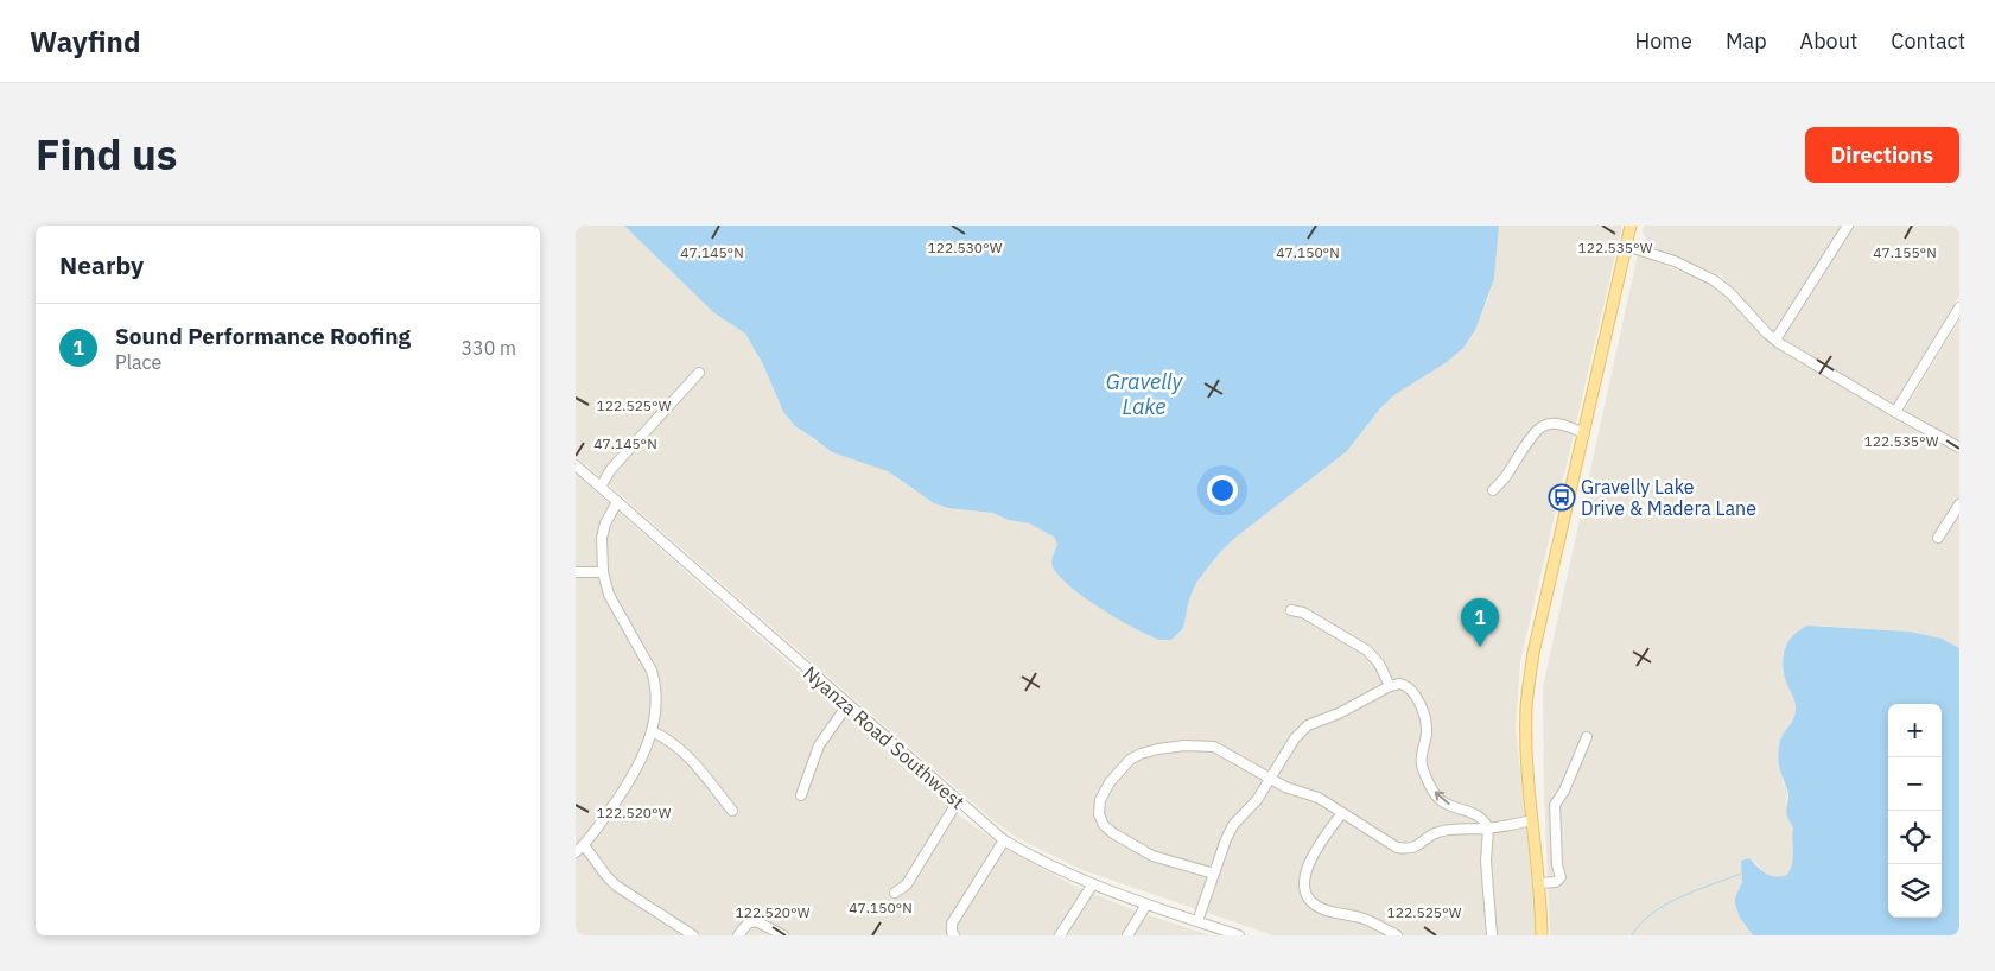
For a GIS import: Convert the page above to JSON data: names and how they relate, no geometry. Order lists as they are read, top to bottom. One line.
{"streets":{"street":["Nyanza Road Southwest"]},"water":["Gravelly Lake"],"places":{"bus stop":["Gravelly Lake Drive & Madera Lane"]},"page":{"header":"Wayfind","nav":["Home","Map","About","Contact"],"title":"Find us","buttons":"Directions","heading":"Nearby","list":[{"mark":"1","name":"Sound Performance Roofing","note":"Place","value":"330 m"}],"pins":"1","map_buttons":["+","−"]},"coordinates":["122.530°W","122.535°W","47.145°N","47.150°N","47.155°N","122.525°W","122.520°W"]}
